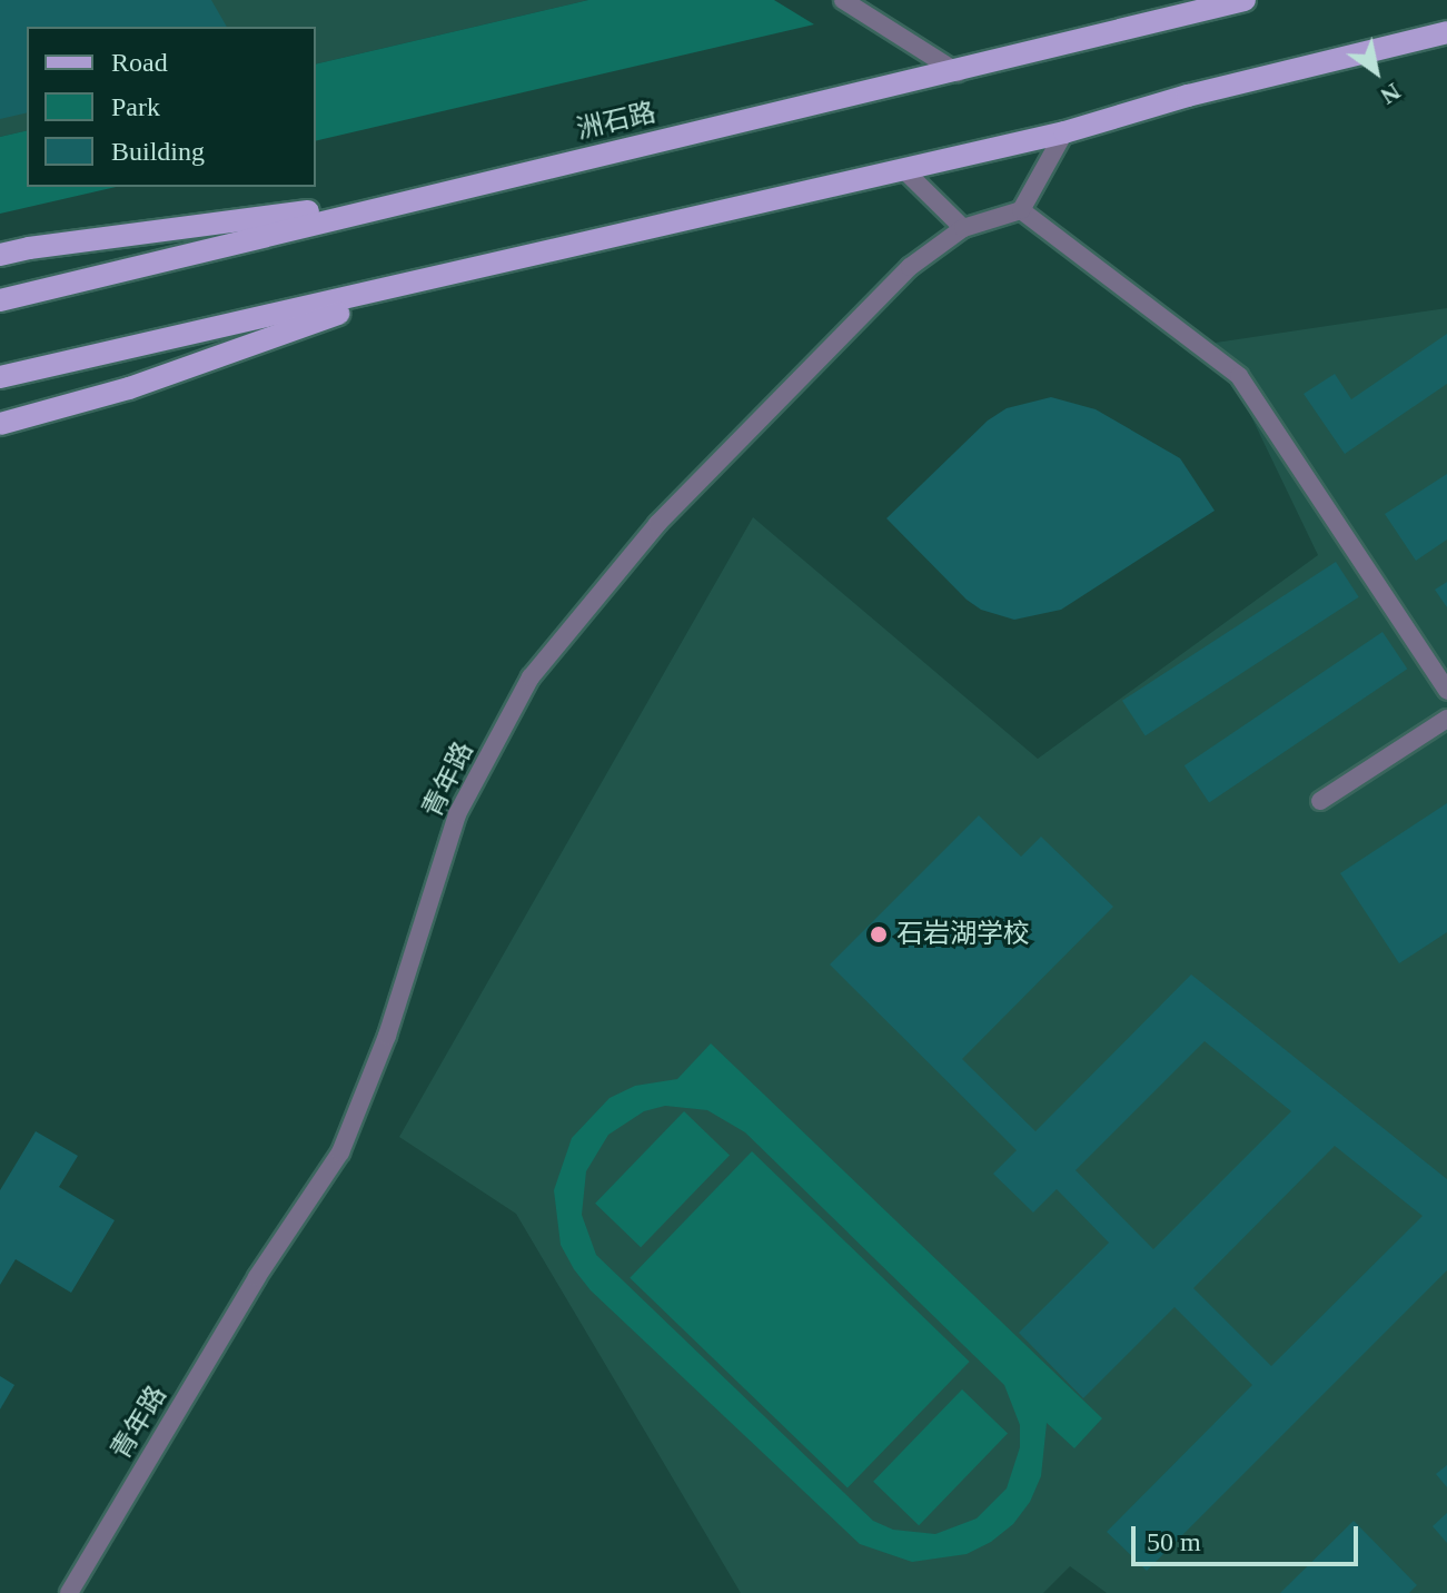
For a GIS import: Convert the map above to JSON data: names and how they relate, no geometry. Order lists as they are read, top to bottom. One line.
{"streets":{"main road":["洲石路"],"street":["青年路"]},"places":["石岩湖学校"],"legend":["Road","Park","Building"],"scale_bar":"50 m","north":"bottom right"}
